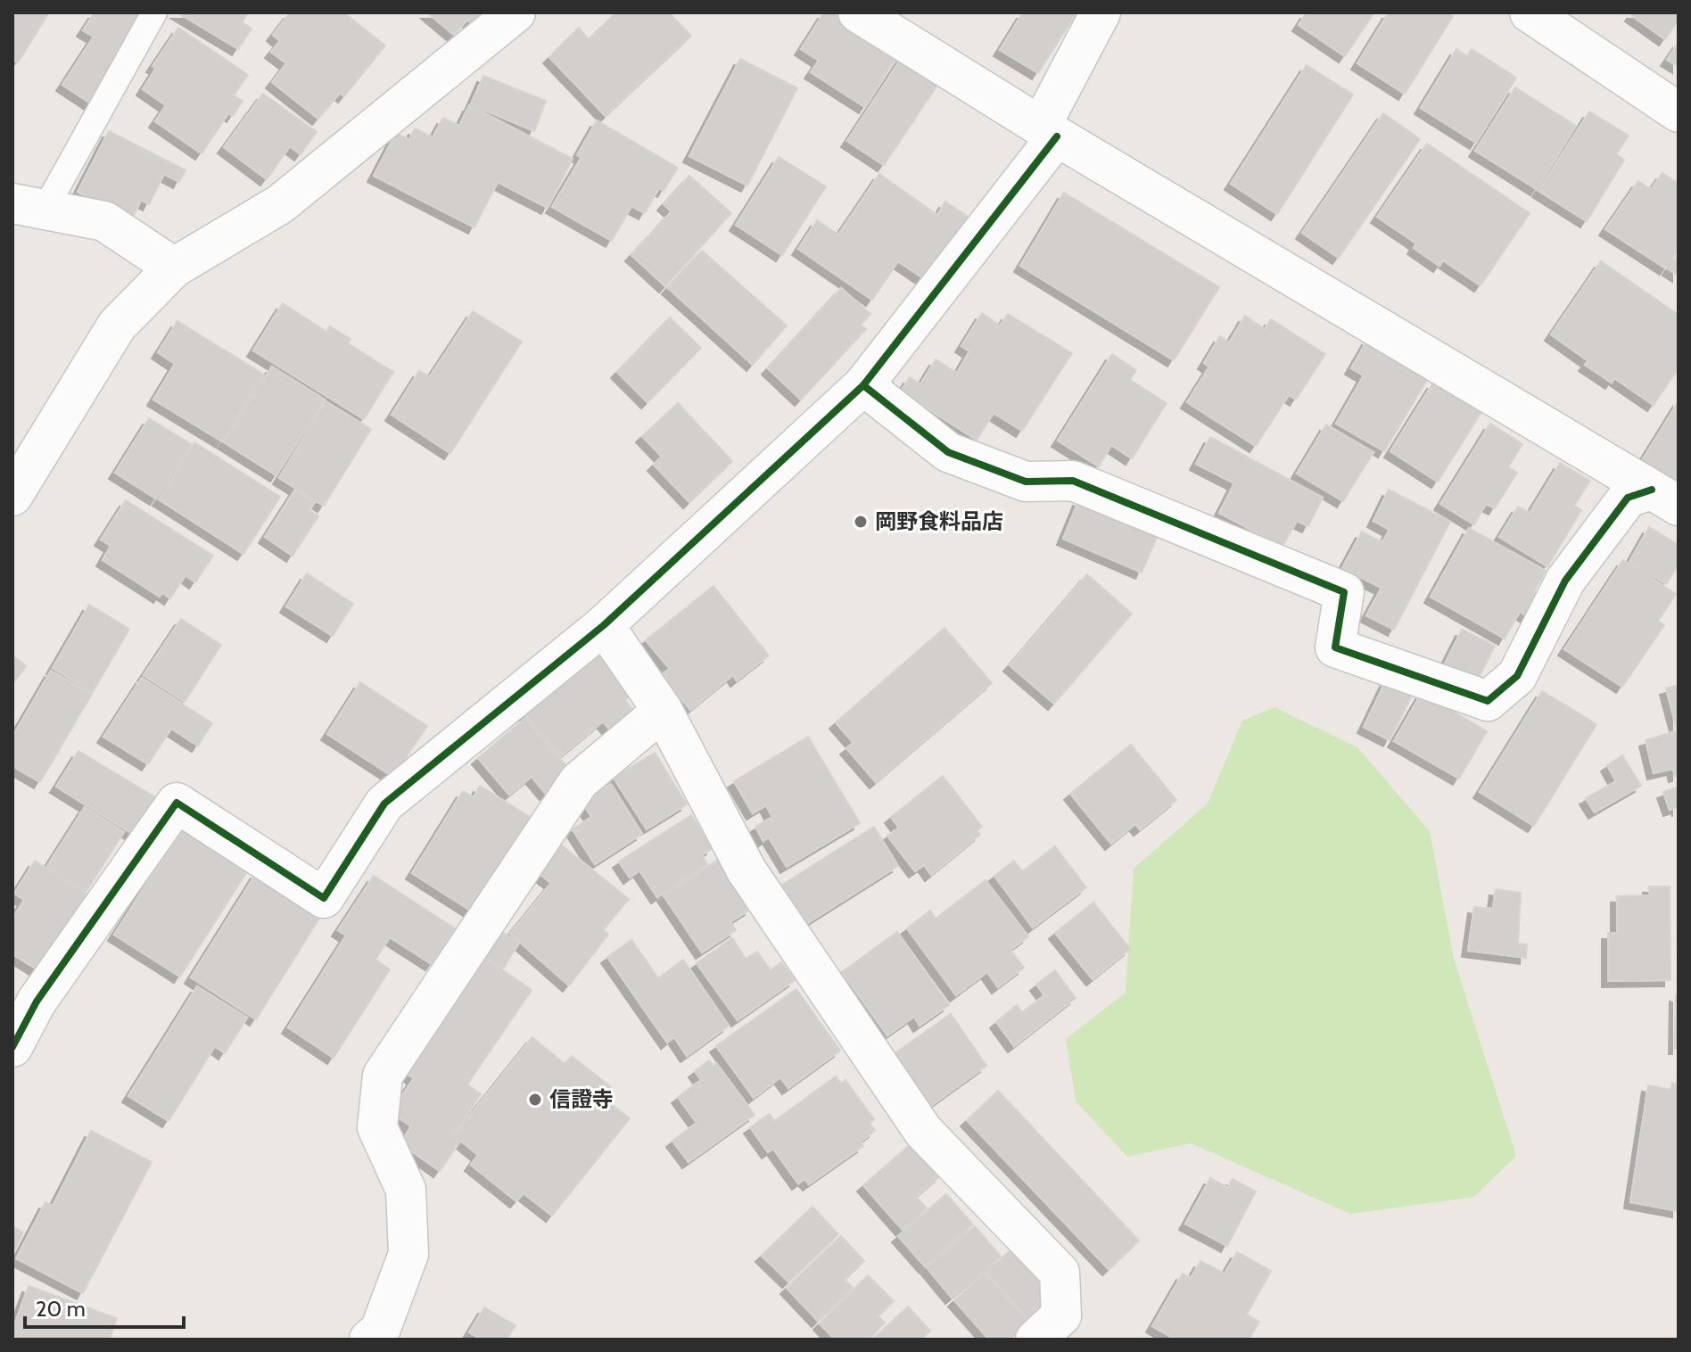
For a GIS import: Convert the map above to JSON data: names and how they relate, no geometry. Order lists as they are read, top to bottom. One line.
{"places":["岡野食料品店","信證寺"],"scale_bar":"20 m"}
